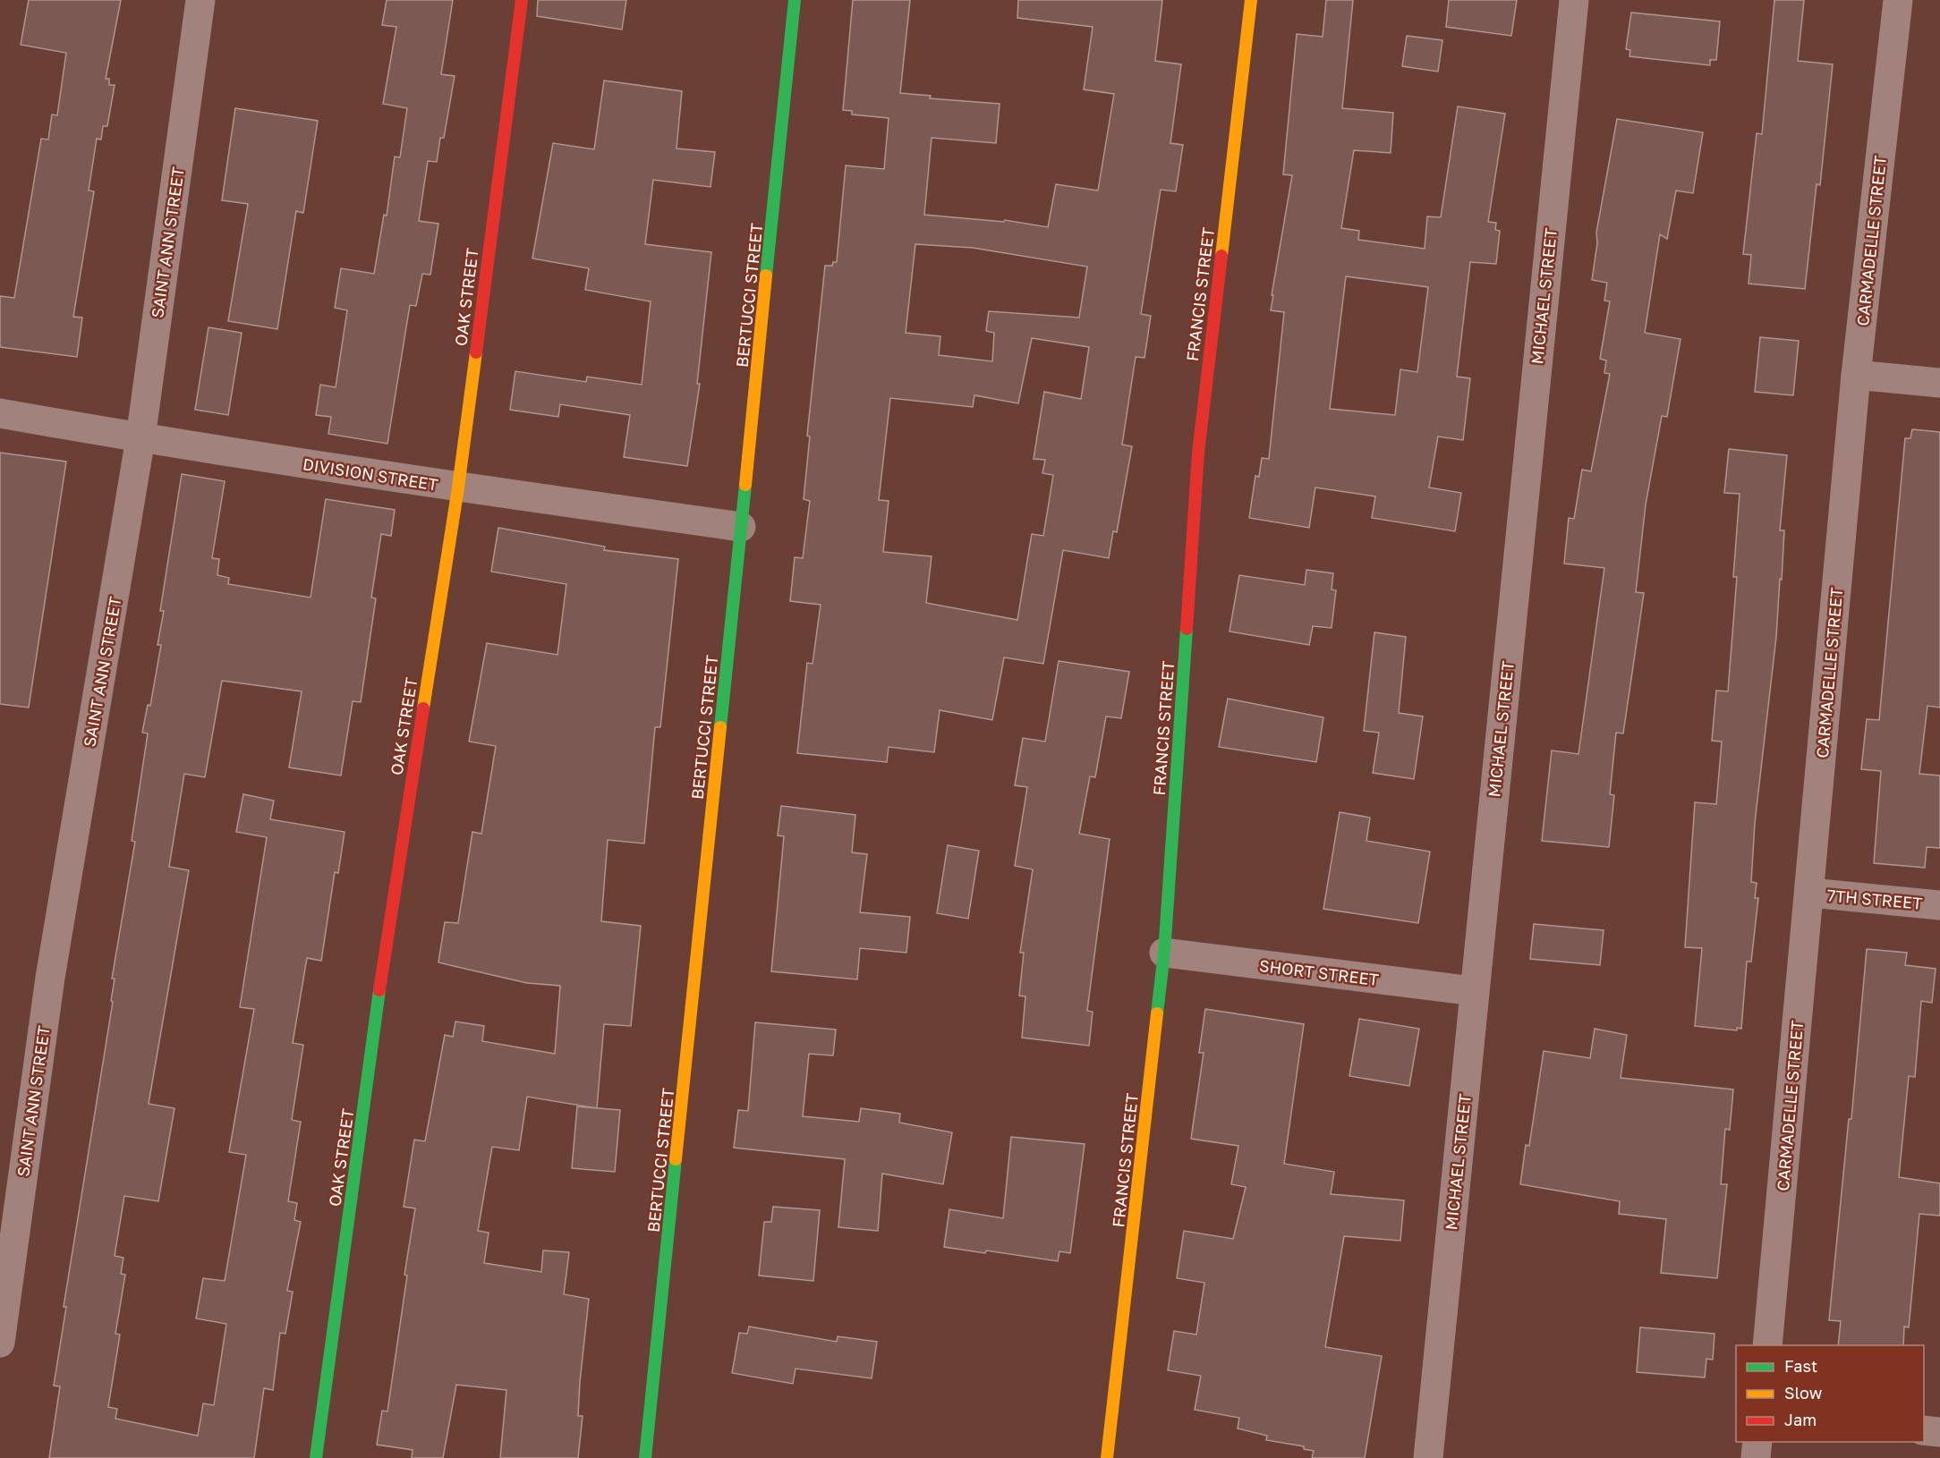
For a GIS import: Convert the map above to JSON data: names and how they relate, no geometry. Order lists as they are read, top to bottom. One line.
{"streets":{"street":["CARMADELLE STREET","SAINT ANN STREET","FRANCIS STREET","BERTUCCI STREET","MICHAEL STREET","OAK STREET","DIVISION STREET","7TH STREET","SHORT STREET"]},"crossings":[["CARMADELLE STREET","7TH STREET"],["SAINT ANN STREET","DIVISION STREET"],["FRANCIS STREET","SHORT STREET"],["BERTUCCI STREET","DIVISION STREET"],["MICHAEL STREET","SHORT STREET"],["OAK STREET","DIVISION STREET"]],"legend":["Fast","Slow","Jam"]}
